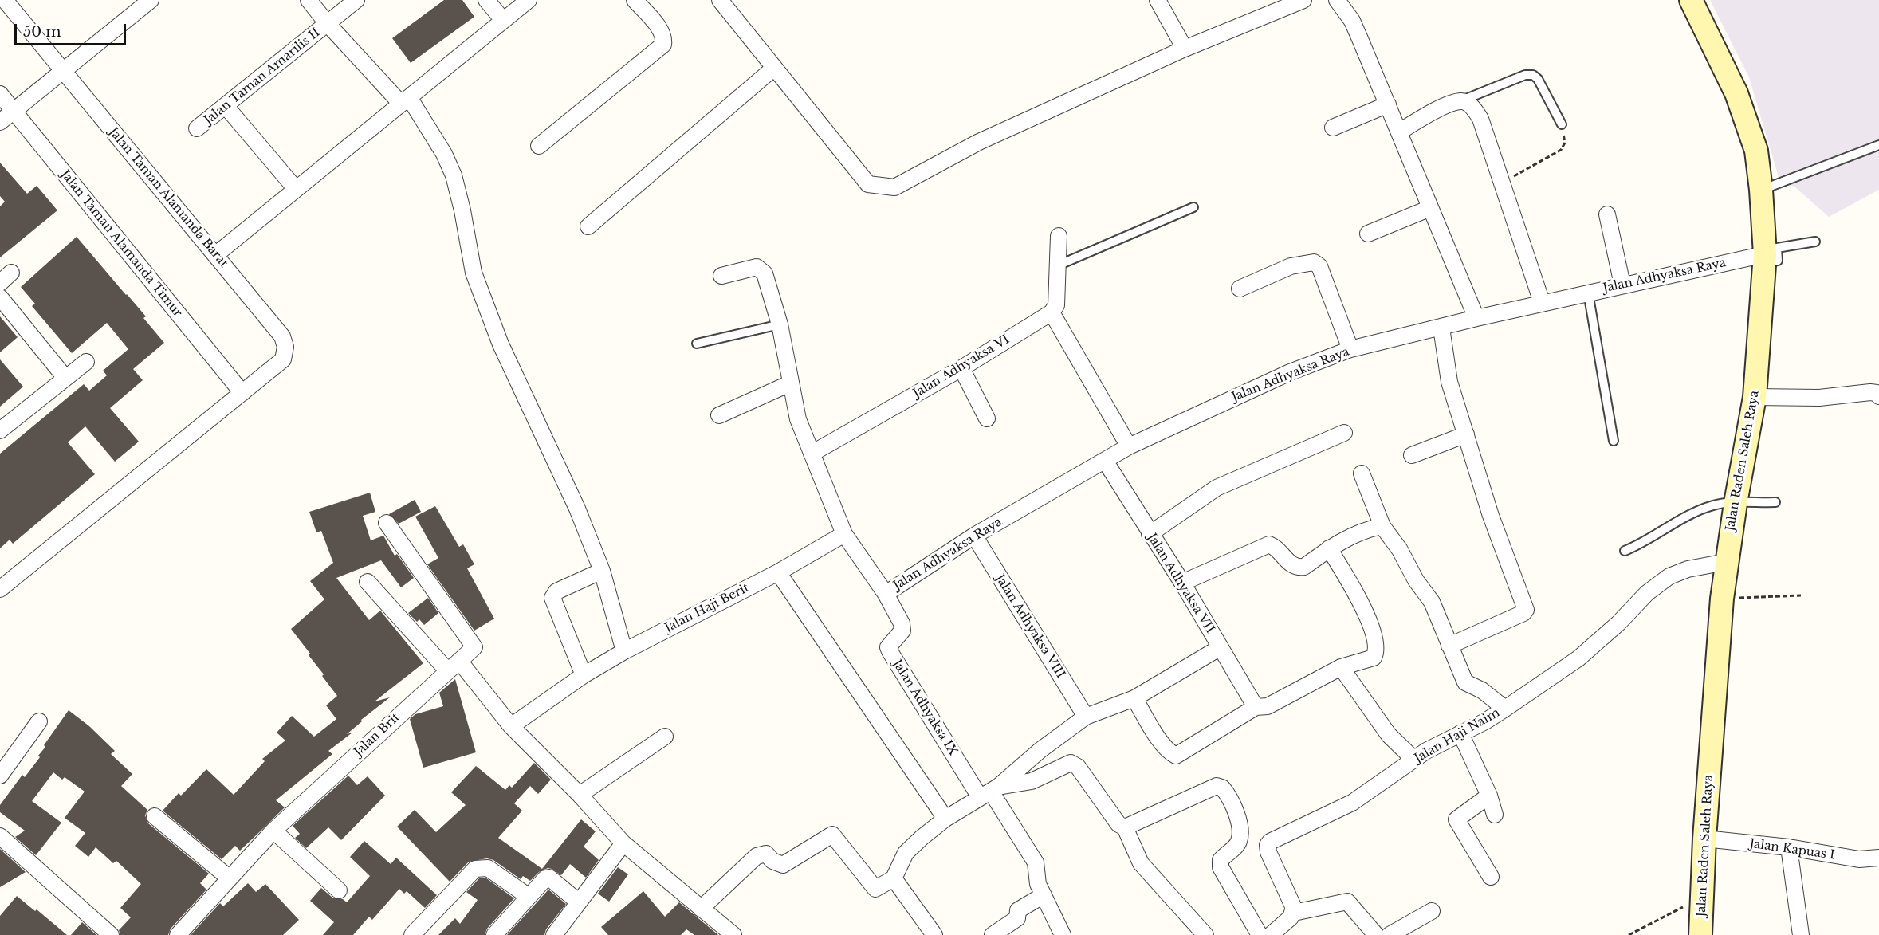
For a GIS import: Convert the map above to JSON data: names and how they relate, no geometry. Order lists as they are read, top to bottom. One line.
{"streets":{"main road":["Jalan Raden Saleh Raya"],"street":["Jalan Taman Amarilis II","Jalan Taman Alamanda Barat","Jalan Taman Alamanda Timur","Jalan Adhyaksa Raya","Jalan Adhyaksa VI","Jalan Adhyaksa VII","Jalan Haji Berit","Jalan Adhyaksa VIII","Jalan Adhyaksa IX","Jalan Brit","Jalan Haji Naim","Jalan Kapuas I"]},"crossings":[["Jalan Taman Alamanda Barat","Jalan Taman Alamanda Timur"],["Jalan Adhyaksa Raya","Jalan Raden Saleh Raya"],["Jalan Adhyaksa Raya","Jalan Adhyaksa VII"],["Jalan Adhyaksa Raya","Jalan Adhyaksa VIII"],["Jalan Adhyaksa Raya","Jalan Adhyaksa IX"],["Jalan Raden Saleh Raya","Jalan Haji Naim"],["Jalan Raden Saleh Raya","Jalan Kapuas I"]],"scale_bar":"50 m"}
